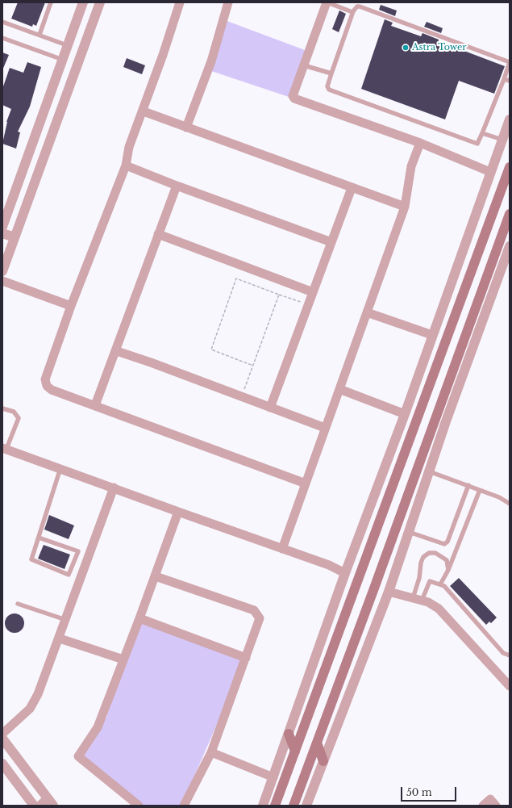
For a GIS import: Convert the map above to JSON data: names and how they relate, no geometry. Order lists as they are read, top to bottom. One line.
{"places":["Astra Tower"],"scale_bar":"50 m"}
